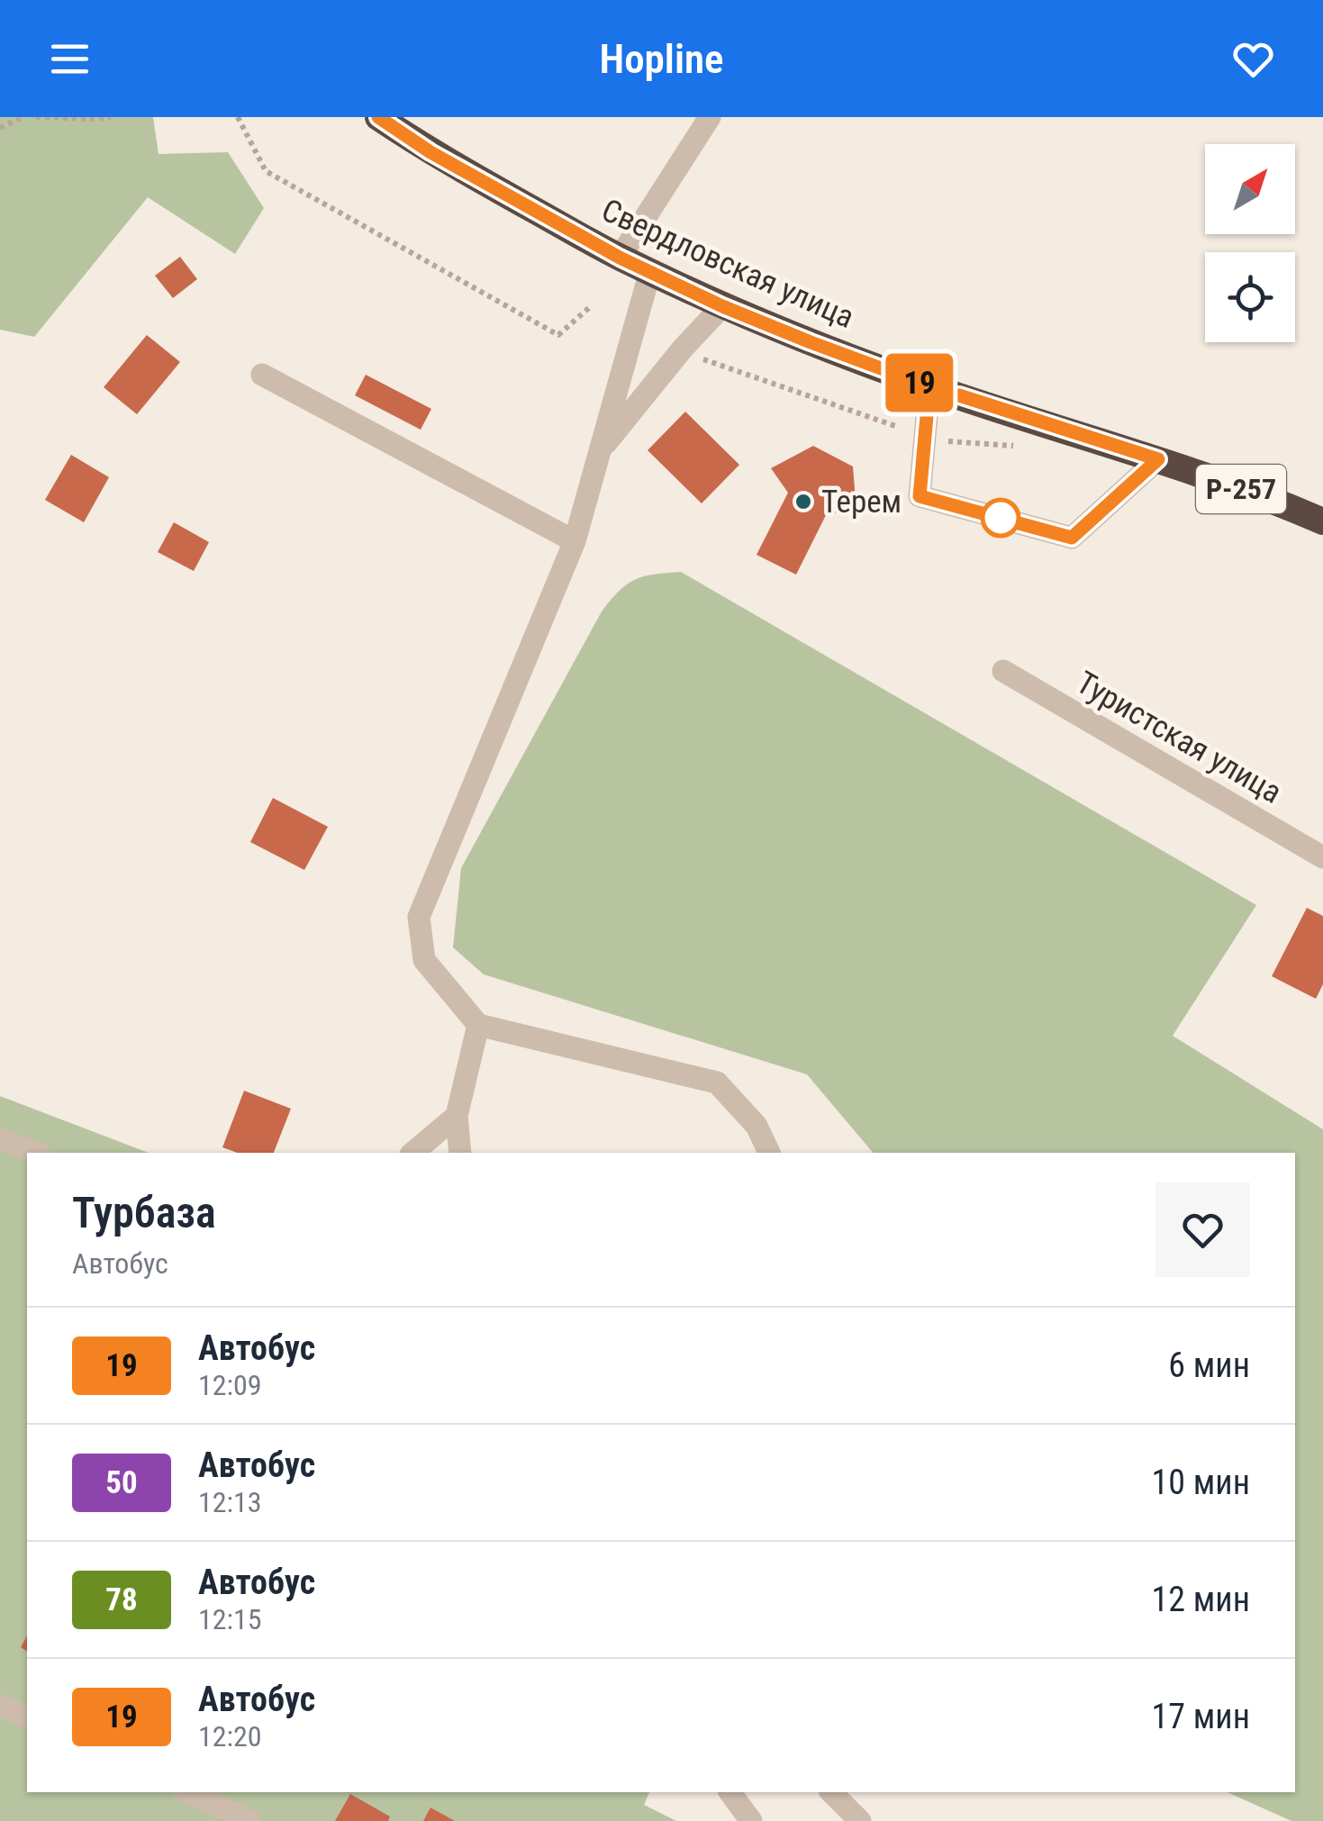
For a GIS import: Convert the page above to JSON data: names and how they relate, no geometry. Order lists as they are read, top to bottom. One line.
{"streets":{"highway":["Свердловская улица","Р-257"],"street":["Туристская улица"]},"places":["Терем"],"lines":["bus line 19"],"north":"top right","page":{"header":"Hopline","on_map":"19","heading":["Турбаза","Автобус"],"list":[{"mark":"19","name":"Автобус","note":"12:09","value":"6 мин"},{"mark":"50","name":"Автобус","note":"12:13","value":"10 мин"},{"mark":"78","name":"Автобус","note":"12:15","value":"12 мин"},{"mark":"19","name":"Автобус","note":"12:20","value":"17 мин"}]}}
